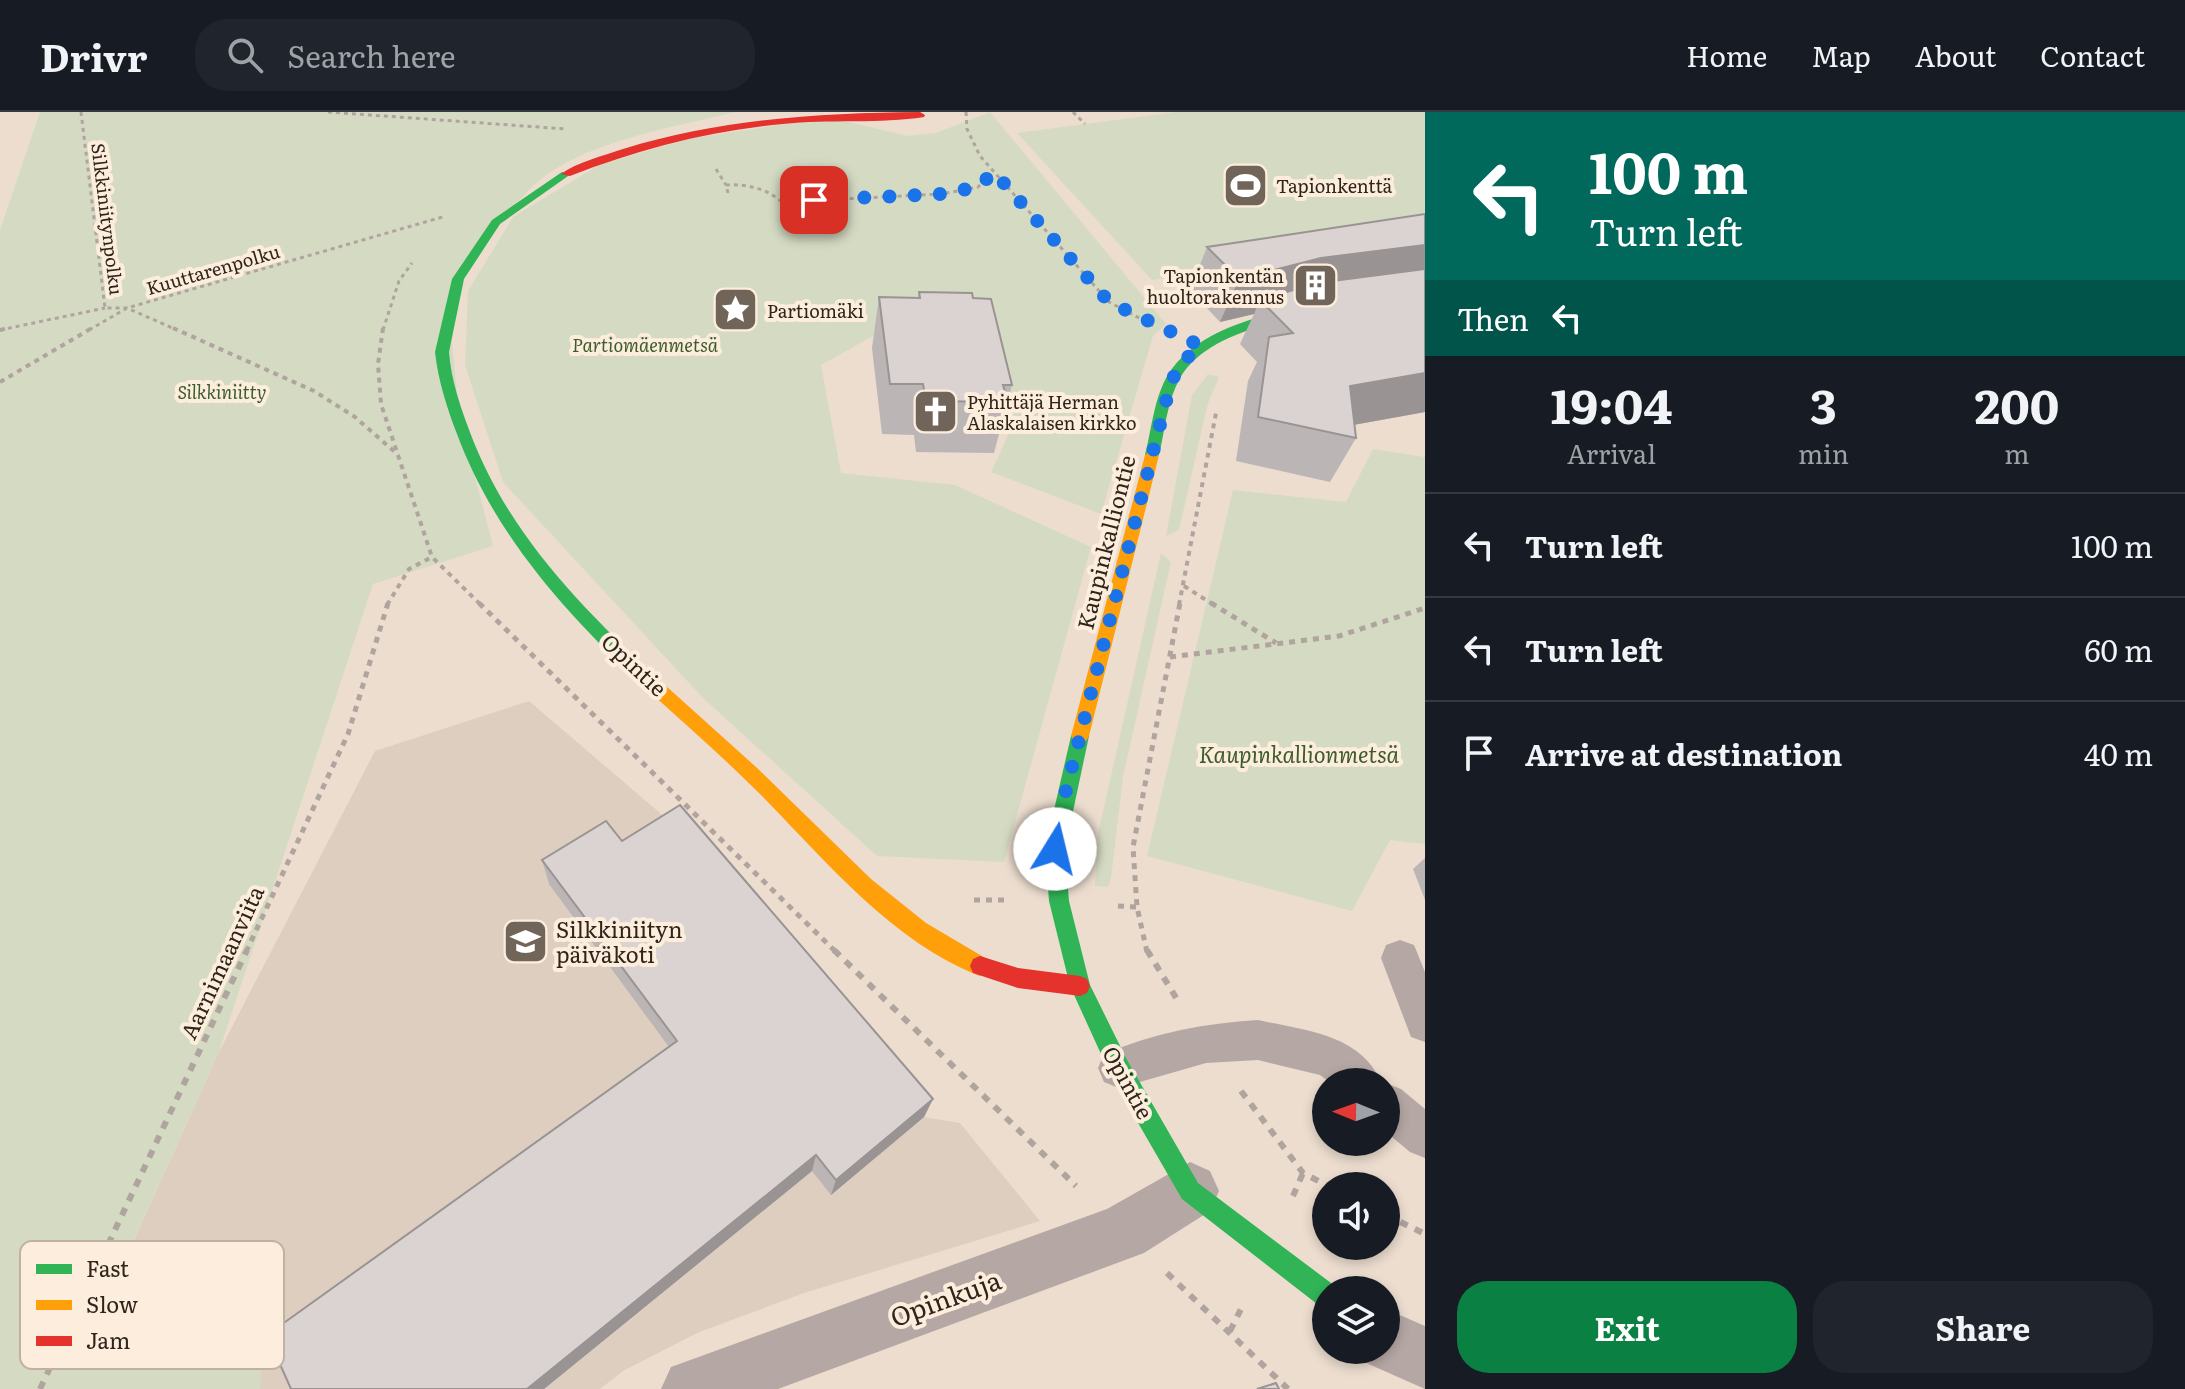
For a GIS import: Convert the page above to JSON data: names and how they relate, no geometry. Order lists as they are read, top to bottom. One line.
{"streets":{"street":["Kaupinkalliontie","Opintie","Opinkuja"],"path":["Silkkiniitynpolku","Kuuttarenpolku","Aarnimaanviita"]},"crossings":[["Silkkiniitynpolku","Kuuttarenpolku"],["Kaupinkalliontie","Opintie"],["Opintie","Opinkuja"]],"parks":["Partiomäenmetsä","Silkkiniitty","Kaupinkallionmetsä"],"places":{"sports":["Tapionkenttä"],"building":["Tapionkentän huoltorakennus"],"place":["Partiomäki"],"church":["Pyhittäjä Herman Alaskalaisen kirkko"],"school or university":["Silkkiniityn päiväkoti"]},"legend":["Fast","Slow","Jam"],"north":"left","page":{"header":"Drivr","search":"Search here","nav":["Home","Map","About","Contact"],"turn":["100 m","Turn left"],"then":"Then","eta":["19:04","Arrival","3","min","200","m"],"list":[{"name":"Turn left","value":"100 m"},{"name":"Turn left","value":"60 m"},{"name":"Arrive at destination","value":"40 m"}],"buttons":["Exit","Share"]}}
